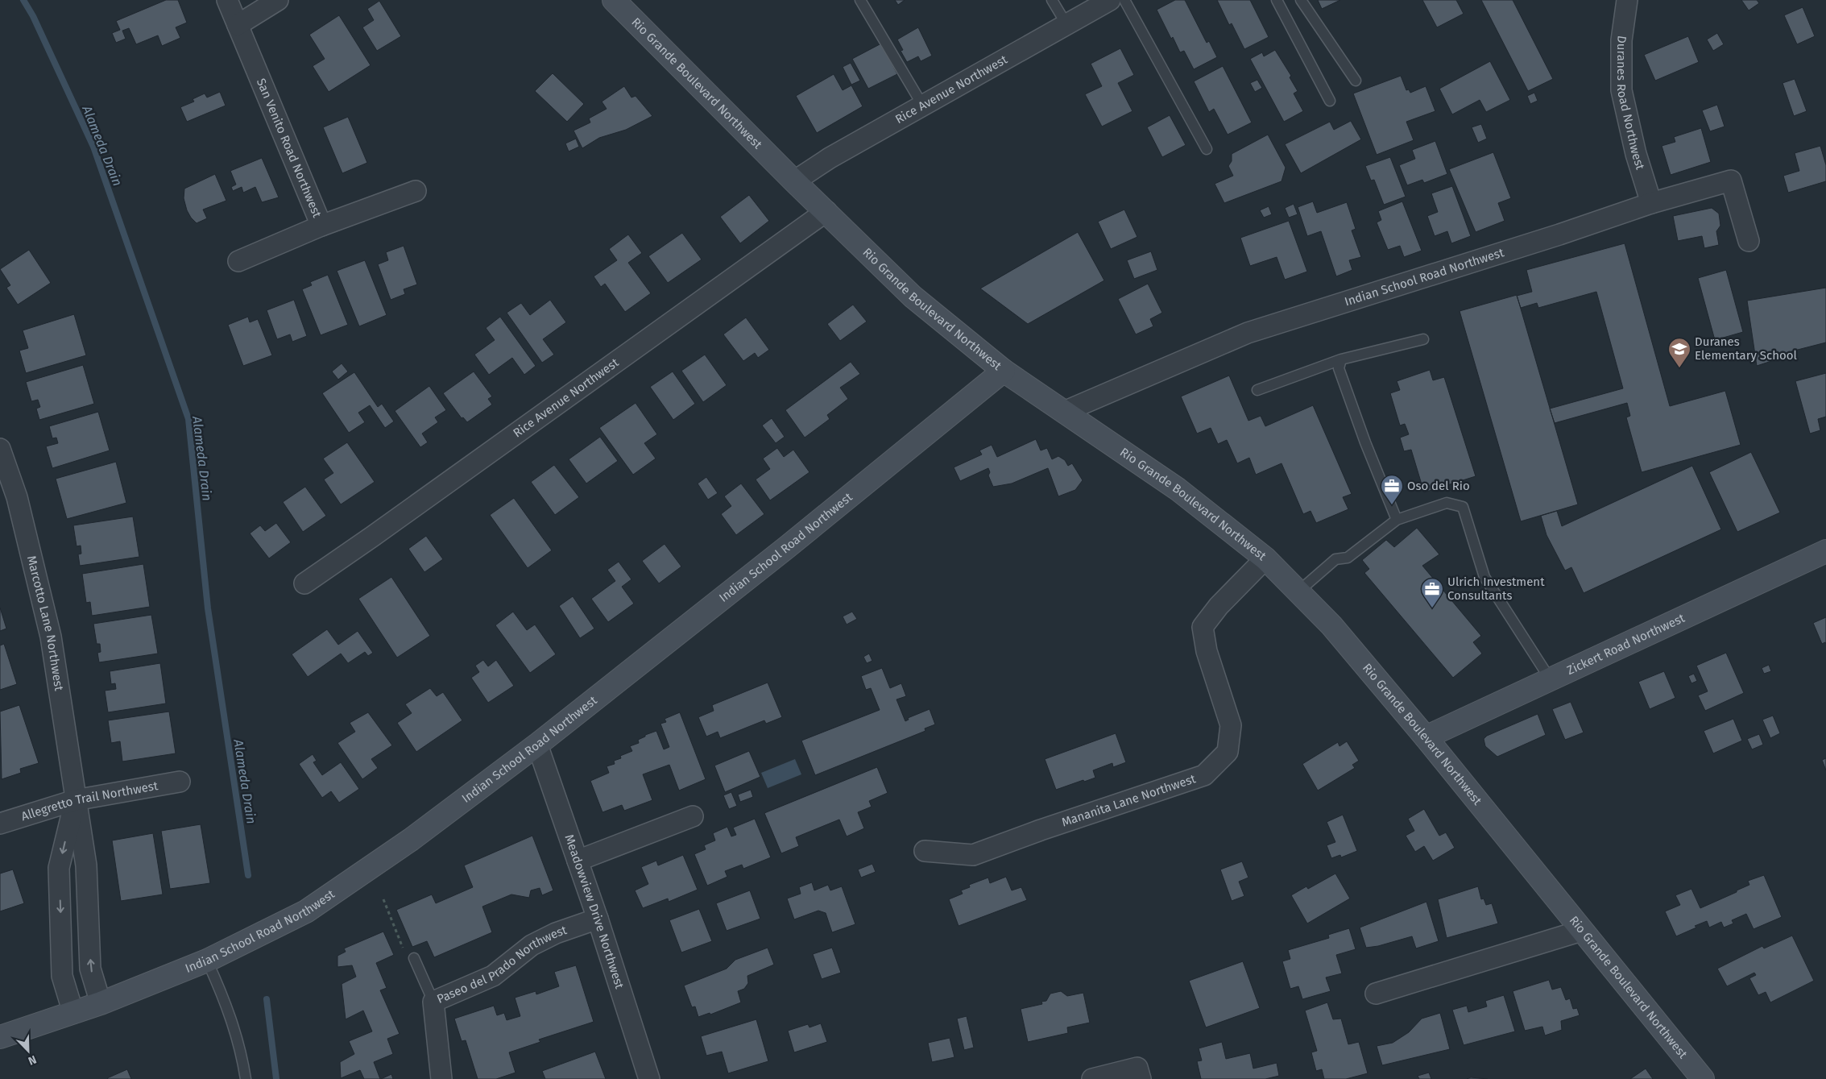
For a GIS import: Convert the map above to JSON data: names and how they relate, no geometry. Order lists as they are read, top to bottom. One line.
{"streets":{"main road":["Rio Grande Boulevard Northwest","Indian School Road Northwest","Zickert Road Northwest"],"street":["Rice Avenue Northwest","Duranes Road Northwest","San Venito Road Northwest","Marcotto Lane Northwest","Mananita Lane Northwest","Allegretto Trail Northwest","Meadowview Drive Northwest","Paseo del Prado Northwest"]},"crossings":[["Rio Grande Boulevard Northwest","Rice Avenue Northwest"],["Rio Grande Boulevard Northwest","Indian School Road Northwest"],["Rio Grande Boulevard Northwest","Zickert Road Northwest"],["Rio Grande Boulevard Northwest","Mananita Lane Northwest"],["Duranes Road Northwest","Indian School Road Northwest"],["Indian School Road Northwest","Marcotto Lane Northwest"],["Indian School Road Northwest","Meadowview Drive Northwest"],["Marcotto Lane Northwest","Allegretto Trail Northwest"],["Meadowview Drive Northwest","Paseo del Prado Northwest"]],"water":["Alameda Drain"],"places":{"school or university":["Duranes Elementary School"],"office":["Oso del Rio","Ulrich Investment Consultants"]},"north":"bottom right"}
